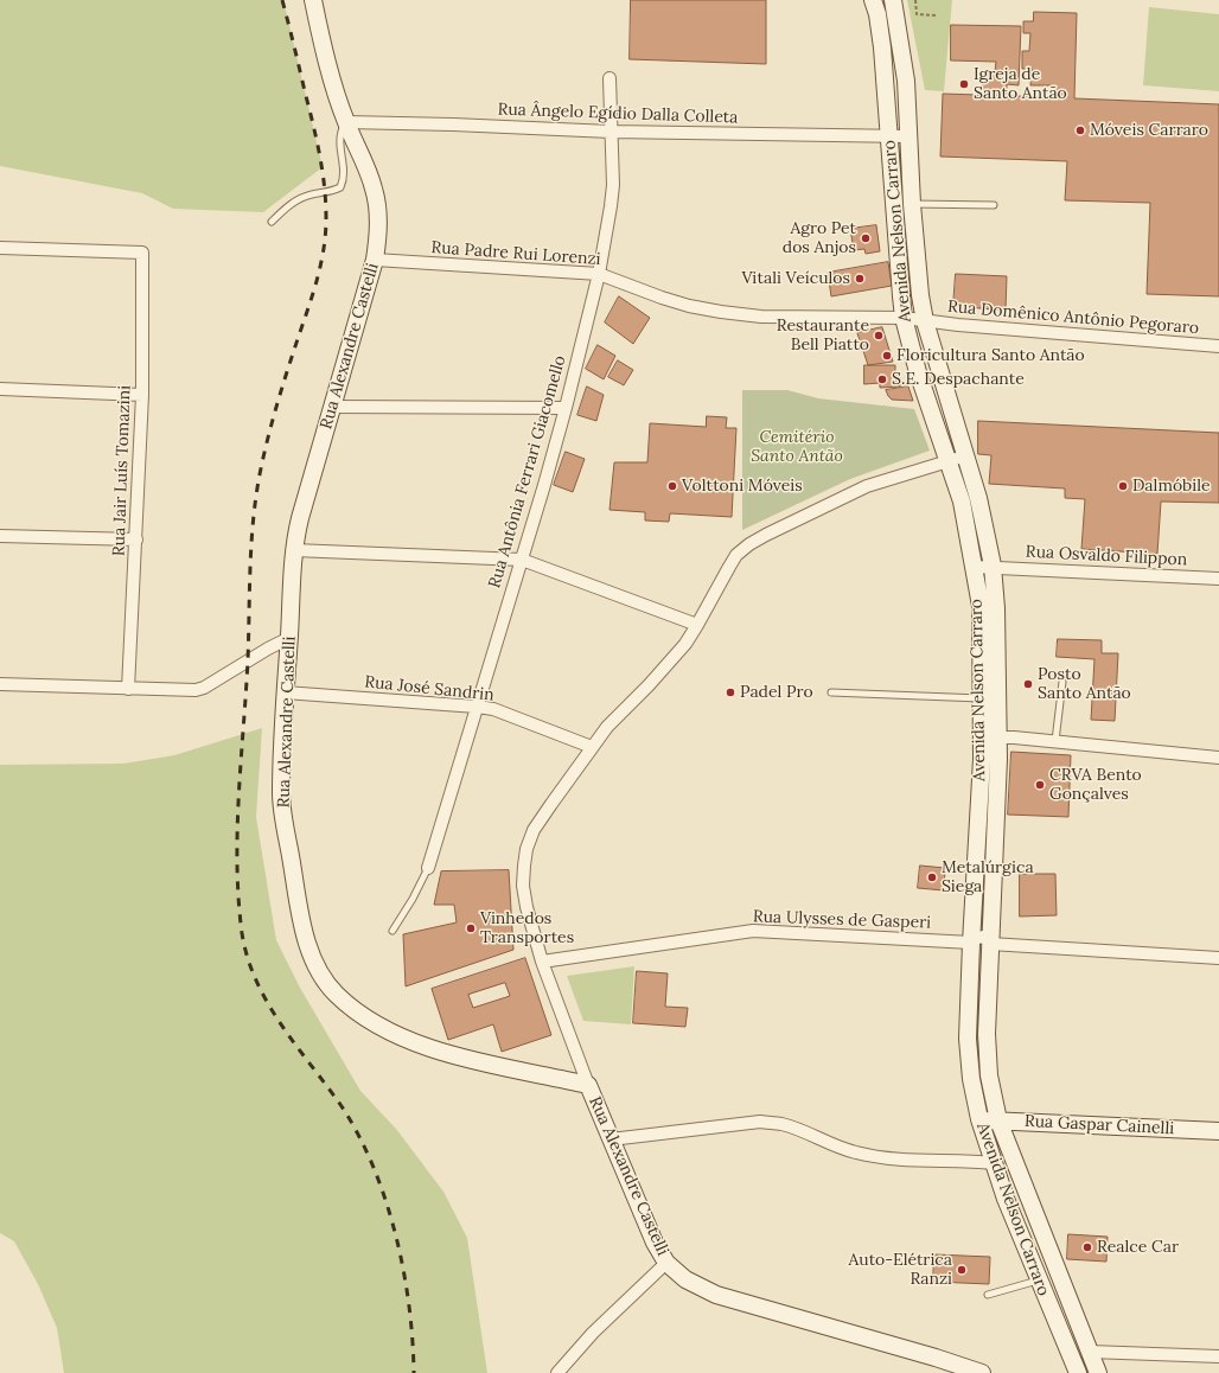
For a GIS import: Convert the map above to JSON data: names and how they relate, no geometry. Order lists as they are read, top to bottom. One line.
{"streets":{"main road":["Avenida Nelson Carraro","Rua Alexandre Castelli","Rua Gaspar Cainelli"],"street":["Rua Ângelo Egídio Dalla Colleta","Rua Padre Rui Lorenzi","Rua Domênico Antônio Pegoraro","Rua Jair Luís Tomazini","Rua Antônia Ferrari Giacomello","Rua Osvaldo Filippon","Rua José Sandrin","Rua Ulysses de Gasperi"]},"crossings":[["Rua Ângelo Egídio Dalla Colleta","Avenida Nelson Carraro"],["Rua Ângelo Egídio Dalla Colleta","Rua Alexandre Castelli"],["Rua Ângelo Egídio Dalla Colleta","Rua Antônia Ferrari Giacomello"],["Avenida Nelson Carraro","Rua Padre Rui Lorenzi"],["Avenida Nelson Carraro","Rua Domênico Antônio Pegoraro"],["Avenida Nelson Carraro","Rua Osvaldo Filippon"],["Avenida Nelson Carraro","Rua Ulysses de Gasperi"],["Avenida Nelson Carraro","Rua Gaspar Cainelli"],["Rua Padre Rui Lorenzi","Rua Domênico Antônio Pegoraro"],["Rua Padre Rui Lorenzi","Rua Alexandre Castelli"],["Rua Padre Rui Lorenzi","Rua Antônia Ferrari Giacomello"],["Rua Alexandre Castelli","Rua José Sandrin"],["Rua Antônia Ferrari Giacomello","Rua José Sandrin"]],"parks":["Cemitério Santo Antão"],"places":["Igreja de Santo Antão","Móveis Carraro","Agro Pet dos Anjos","Vitali Veículos","Restaurante Bell Piatto","Floricultura Santo Antão","S.E. Despachante","Volttoni Móveis","Dalmóbile","Posto Santo Antão","Padel Pro","CRVA Bento Gonçalves","Metalúrgica Siega","Vinhedos Transportes","Realce Car","Auto-Elétrica Ranzi"]}
